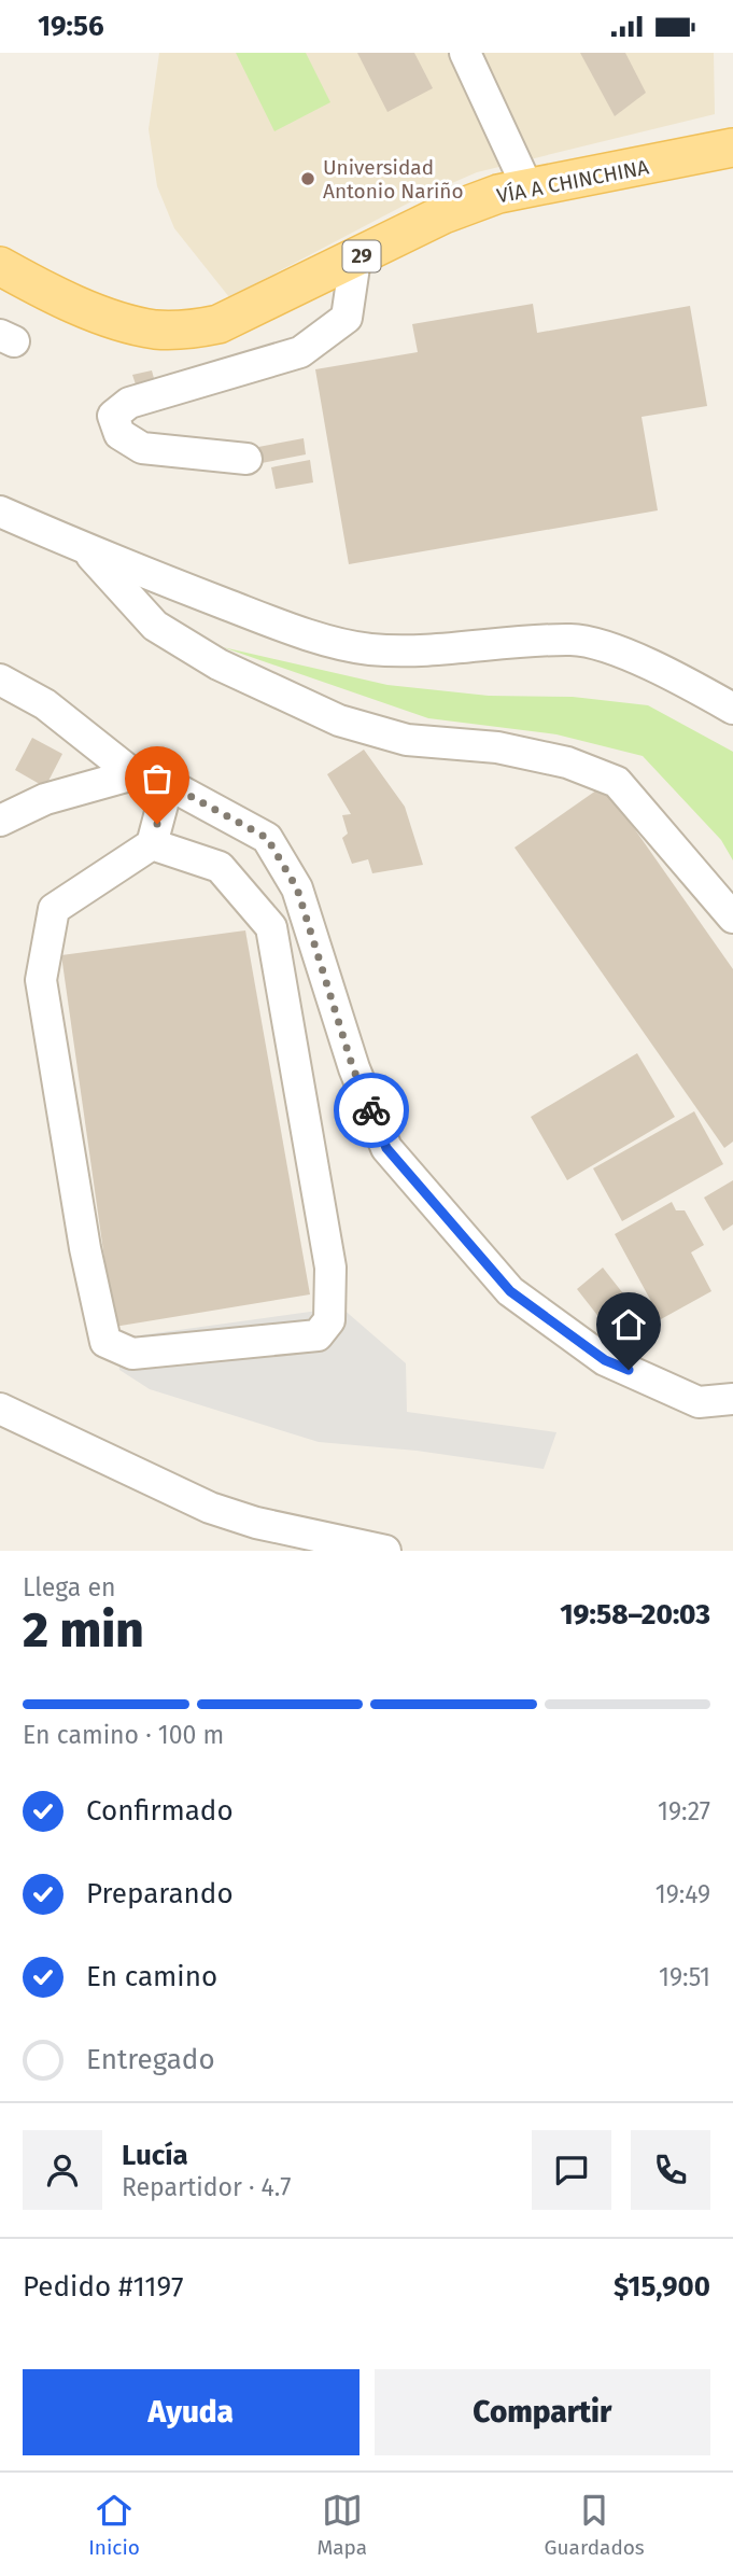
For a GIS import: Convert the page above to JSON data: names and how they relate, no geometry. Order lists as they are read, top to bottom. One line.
{"streets":{"main road":["VÍA A CHINCHINA","29"]},"places":["Universidad Antonio Nariño"],"page":{"status":"19:56","heading":["2 min","Llega en","19:58–20:03"],"panel":["Lucía","Repartidor · 4.7","Pedido #1197","$15,900"],"bar":"En camino · 100 m","list":[["Confirmado","19:27"],["Preparando","19:49"],["En camino","19:51"],"Entregado"],"buttons":["Ayuda","Compartir"],"tabs":["Inicio","Mapa","Guardados"]}}
